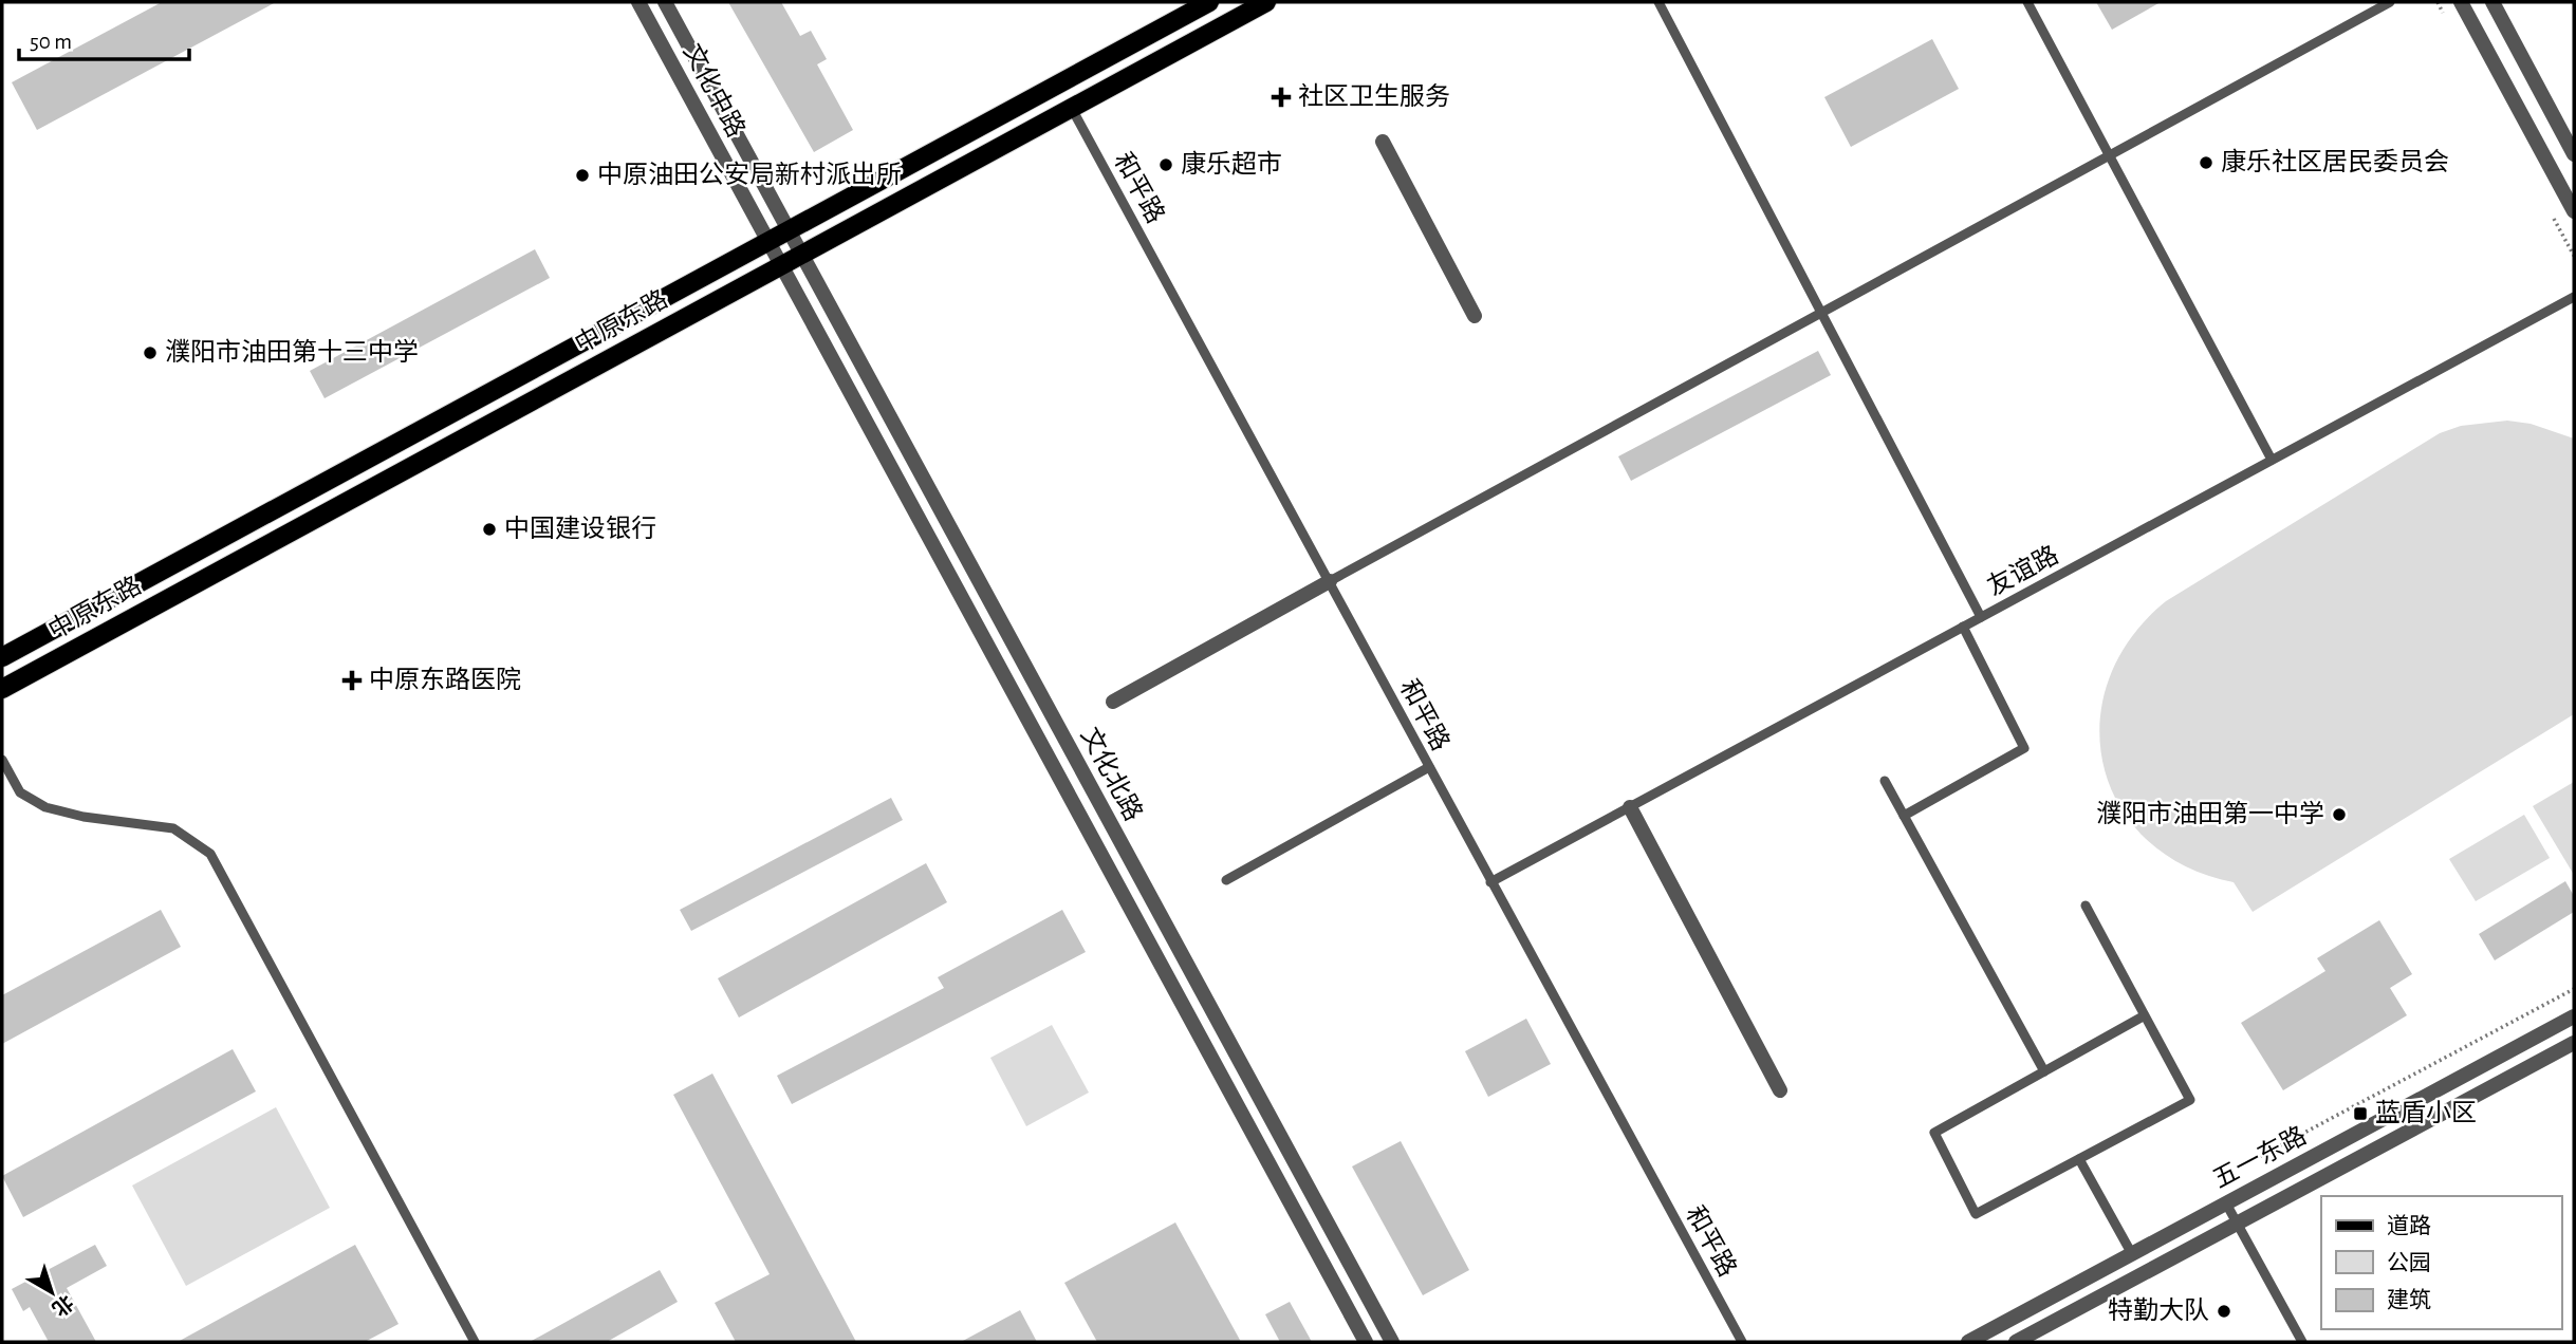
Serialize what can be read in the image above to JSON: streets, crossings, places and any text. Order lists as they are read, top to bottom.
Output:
{
  "streets": {
    "main road": ["中原东路"],
    "street": ["文化中路", "文化北路", "五一东路"],
    "lane": ["和平路", "友谊路"]
  },
  "crossings": [
    ["文化中路", "中原东路"],
    ["文化中路", "文化北路"],
    ["和平路", "中原东路"],
    ["和平路", "友谊路"],
    ["中原东路", "文化北路"]
  ],
  "places": {
    "health": ["社区卫生服务", "中原东路医院"],
    "other": [
      "康乐社区居民委员会",
      "康乐超市",
      "中原油田公安局新村派出所",
      "濮阳市油田第十三中学",
      "中国建设银行",
      "濮阳市油田第一中学",
      "特勤大队"
    ],
    "transit": ["蓝盾小区"]
  },
  "legend": ["道路", "公园", "建筑"],
  "scale_bar": "50 m",
  "north": "bottom right"
}
